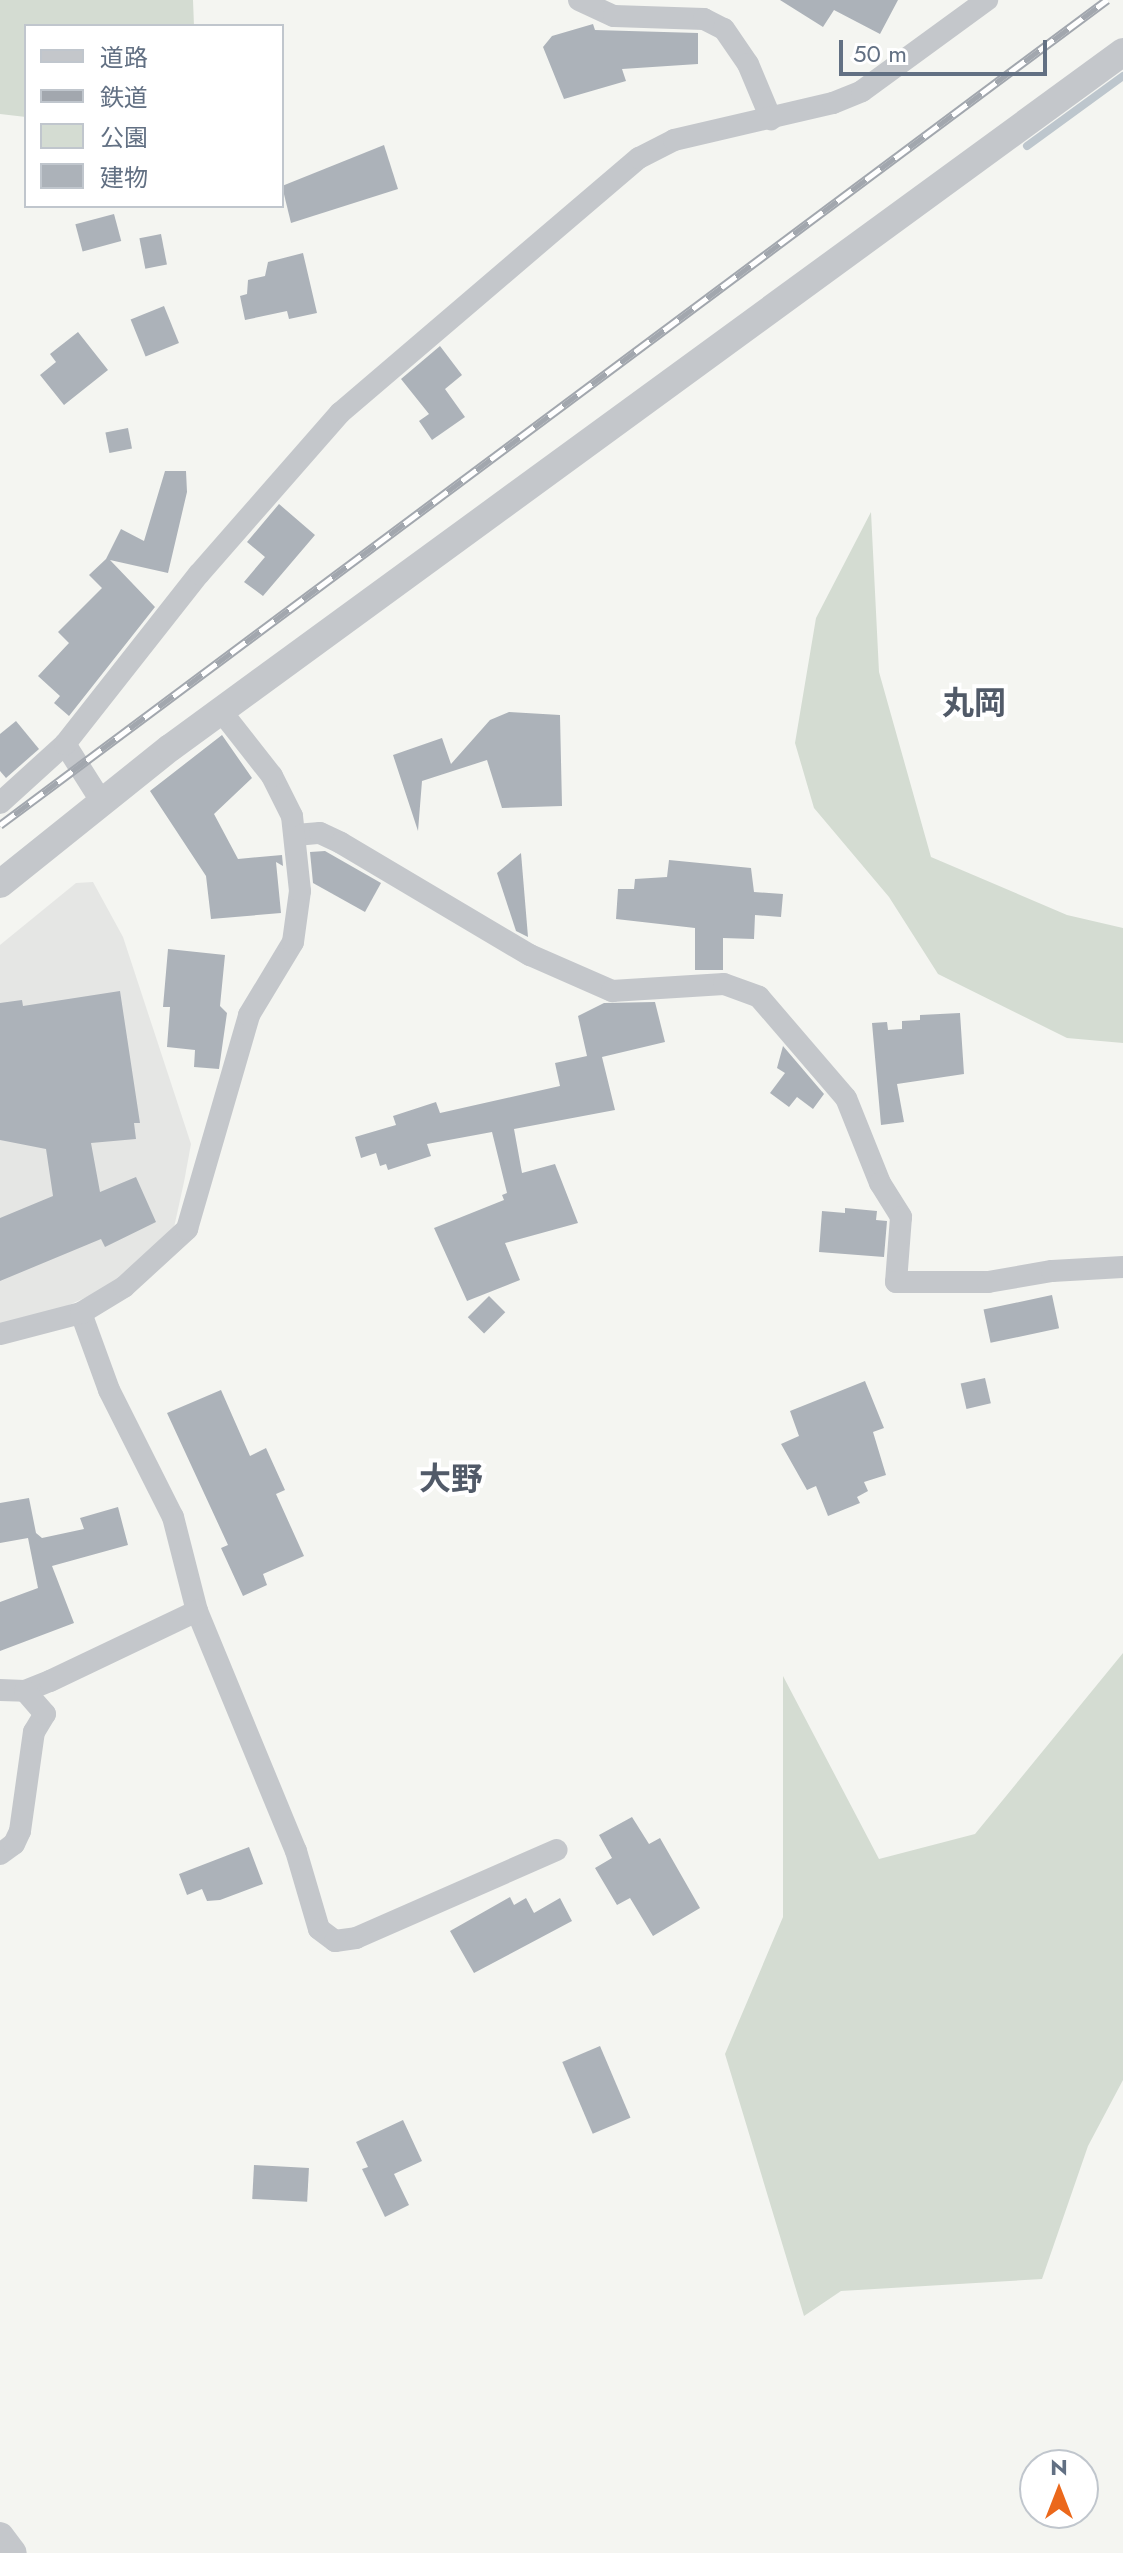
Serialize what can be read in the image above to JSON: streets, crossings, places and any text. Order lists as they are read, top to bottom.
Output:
{
  "districts": ["丸岡", "大野"],
  "legend": [
    "道路",
    "鉄道",
    "公園",
    "建物"
  ],
  "scale_bar": "50 m",
  "north": "top"
}
